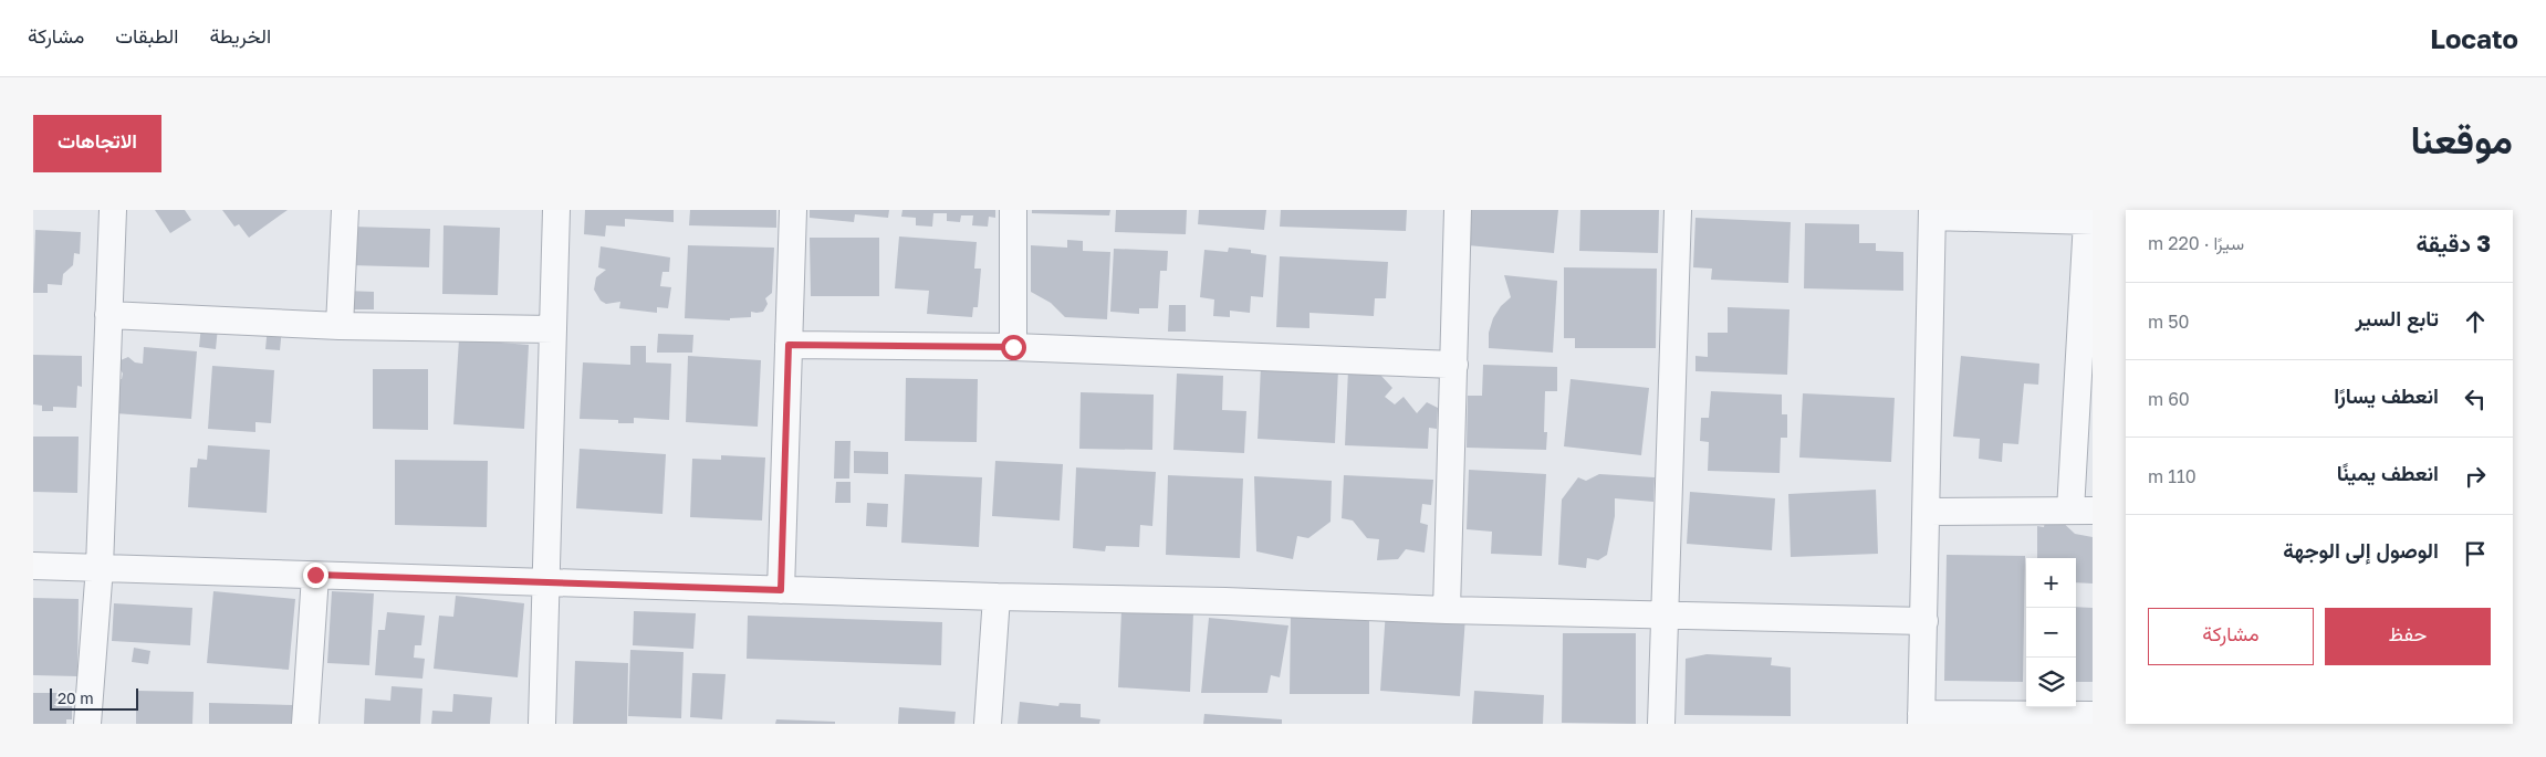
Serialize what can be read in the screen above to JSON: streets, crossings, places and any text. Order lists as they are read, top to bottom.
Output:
{
  "scale_bar": "20 m",
  "page": {
    "header": "Locato",
    "nav": ["الخريطة", "الطبقات", "مشاركة"],
    "title": "موقعنا",
    "buttons": [
      "الاتجاهات",
      ["حفظ", "مشاركة"]
    ],
    "heading": ["3 دقيقة", "سيرًا · 220 m"],
    "list": [
      ["تابع السير", "50 m"],
      ["انعطف يسارًا", "60 m"],
      ["انعطف يمينًا", "110 m"],
      "الوصول إلى الوجهة"
    ],
    "map_buttons": ["+", "−"],
    "scale": "20 m"
  }
}
